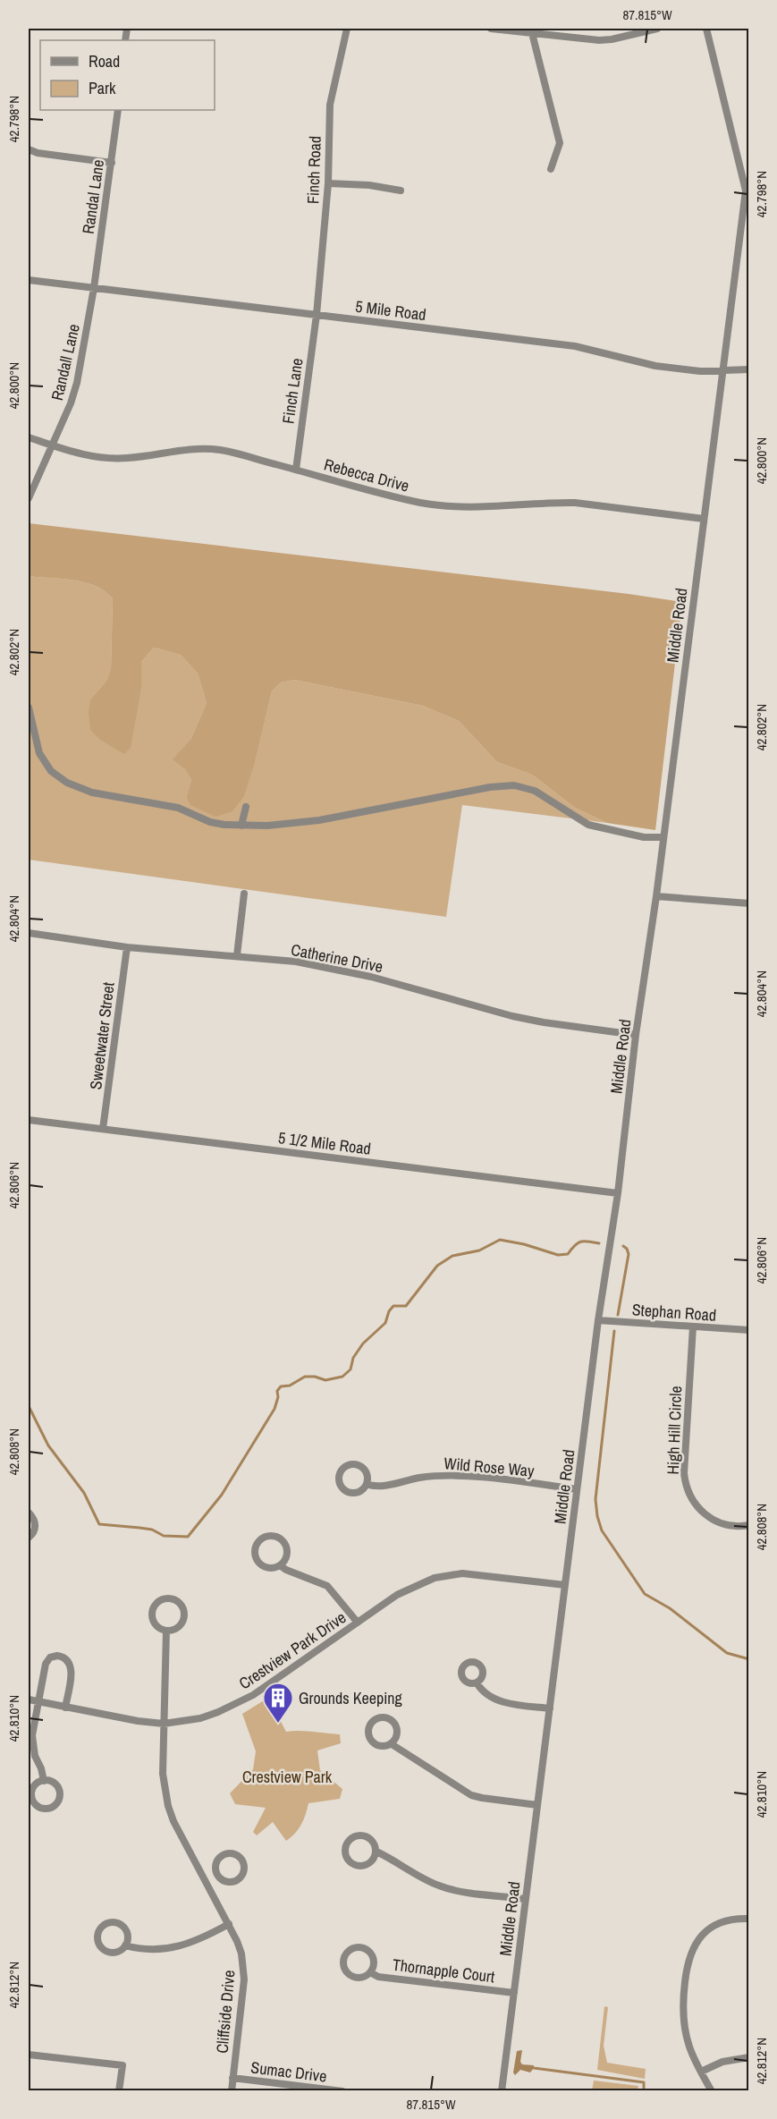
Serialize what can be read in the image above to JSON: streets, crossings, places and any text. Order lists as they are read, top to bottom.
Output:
{
  "streets": {
    "street": [
      "Finch Road",
      "Randal Lane",
      "5 Mile Road",
      "Randall Lane",
      "Finch Lane",
      "Rebecca Drive",
      "Middle Road",
      "Catherine Drive",
      "Sweetwater Street",
      "5 1/2 Mile Road",
      "Stephan Road",
      "High Hill Circle",
      "Wild Rose Way",
      "Crestview Park Drive",
      "Thornapple Court",
      "Cliffside Drive",
      "Sumac Drive"
    ]
  },
  "crossings": [
    ["Finch Road", "5 Mile Road"],
    ["Finch Road", "Finch Lane"],
    ["Randal Lane", "5 Mile Road"],
    ["Randal Lane", "Randall Lane"],
    ["5 Mile Road", "Randall Lane"],
    ["5 Mile Road", "Finch Lane"],
    ["5 Mile Road", "Middle Road"],
    ["Randall Lane", "Rebecca Drive"],
    ["Finch Lane", "Rebecca Drive"],
    ["Rebecca Drive", "Middle Road"],
    ["Middle Road", "Catherine Drive"],
    ["Middle Road", "5 1/2 Mile Road"],
    ["Middle Road", "Stephan Road"],
    ["Middle Road", "Wild Rose Way"],
    ["Middle Road", "Crestview Park Drive"],
    ["Middle Road", "Thornapple Court"],
    ["Catherine Drive", "Sweetwater Street"],
    ["Sweetwater Street", "5 1/2 Mile Road"],
    ["Stephan Road", "High Hill Circle"],
    ["Crestview Park Drive", "Cliffside Drive"],
    ["Cliffside Drive", "Sumac Drive"]
  ],
  "parks": ["Crestview Park"],
  "places": {
    "building": ["Grounds Keeping"]
  },
  "legend": ["Road", "Park"],
  "coordinates": [
    "87.815°W",
    "42.798°N",
    "42.800°N",
    "42.802°N",
    "42.804°N",
    "42.806°N",
    "42.808°N",
    "42.810°N",
    "42.812°N"
  ]
}
